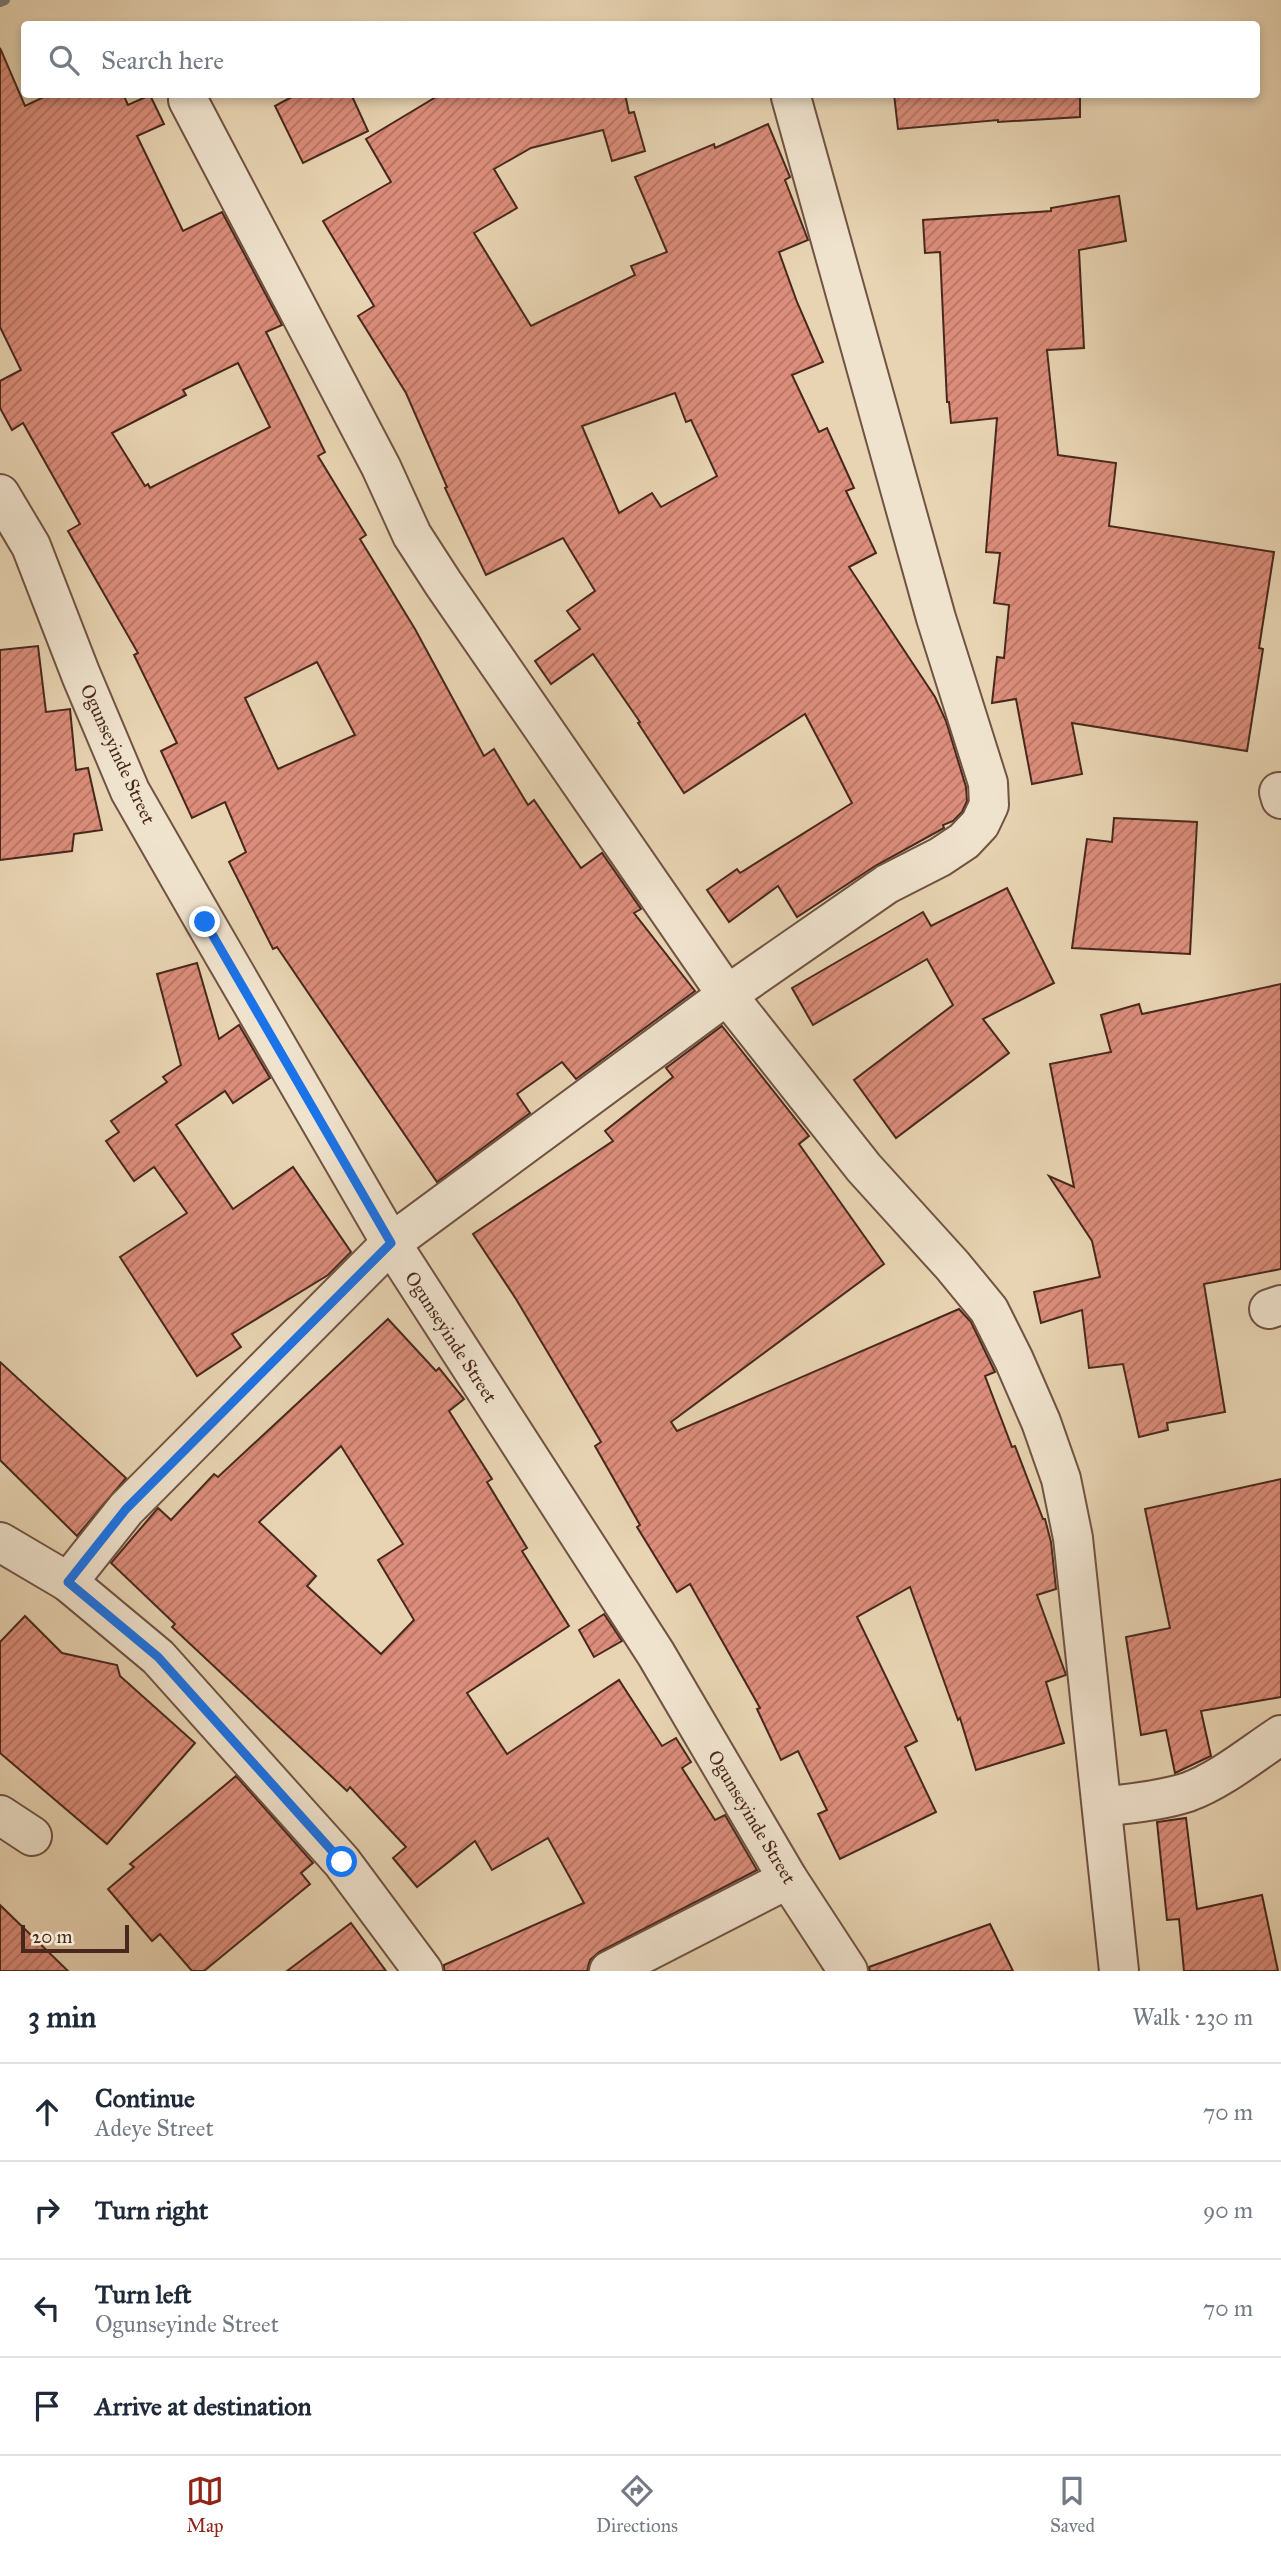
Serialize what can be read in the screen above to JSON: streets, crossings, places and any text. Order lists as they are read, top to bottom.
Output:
{
  "streets": {
    "street": ["Ogunseyinde Street"]
  },
  "scale_bar": "20 m",
  "page": {
    "search": "Search here",
    "scale": "20 m",
    "heading": ["3 min", "Walk · 230 m"],
    "list": [
      ["Continue", "Adeye Street", "70 m"],
      ["Turn right", "90 m"],
      ["Turn left", "Ogunseyinde Street", "70 m"],
      "Arrive at destination"
    ],
    "nav": ["Map", "Directions", "Saved"]
  }
}
